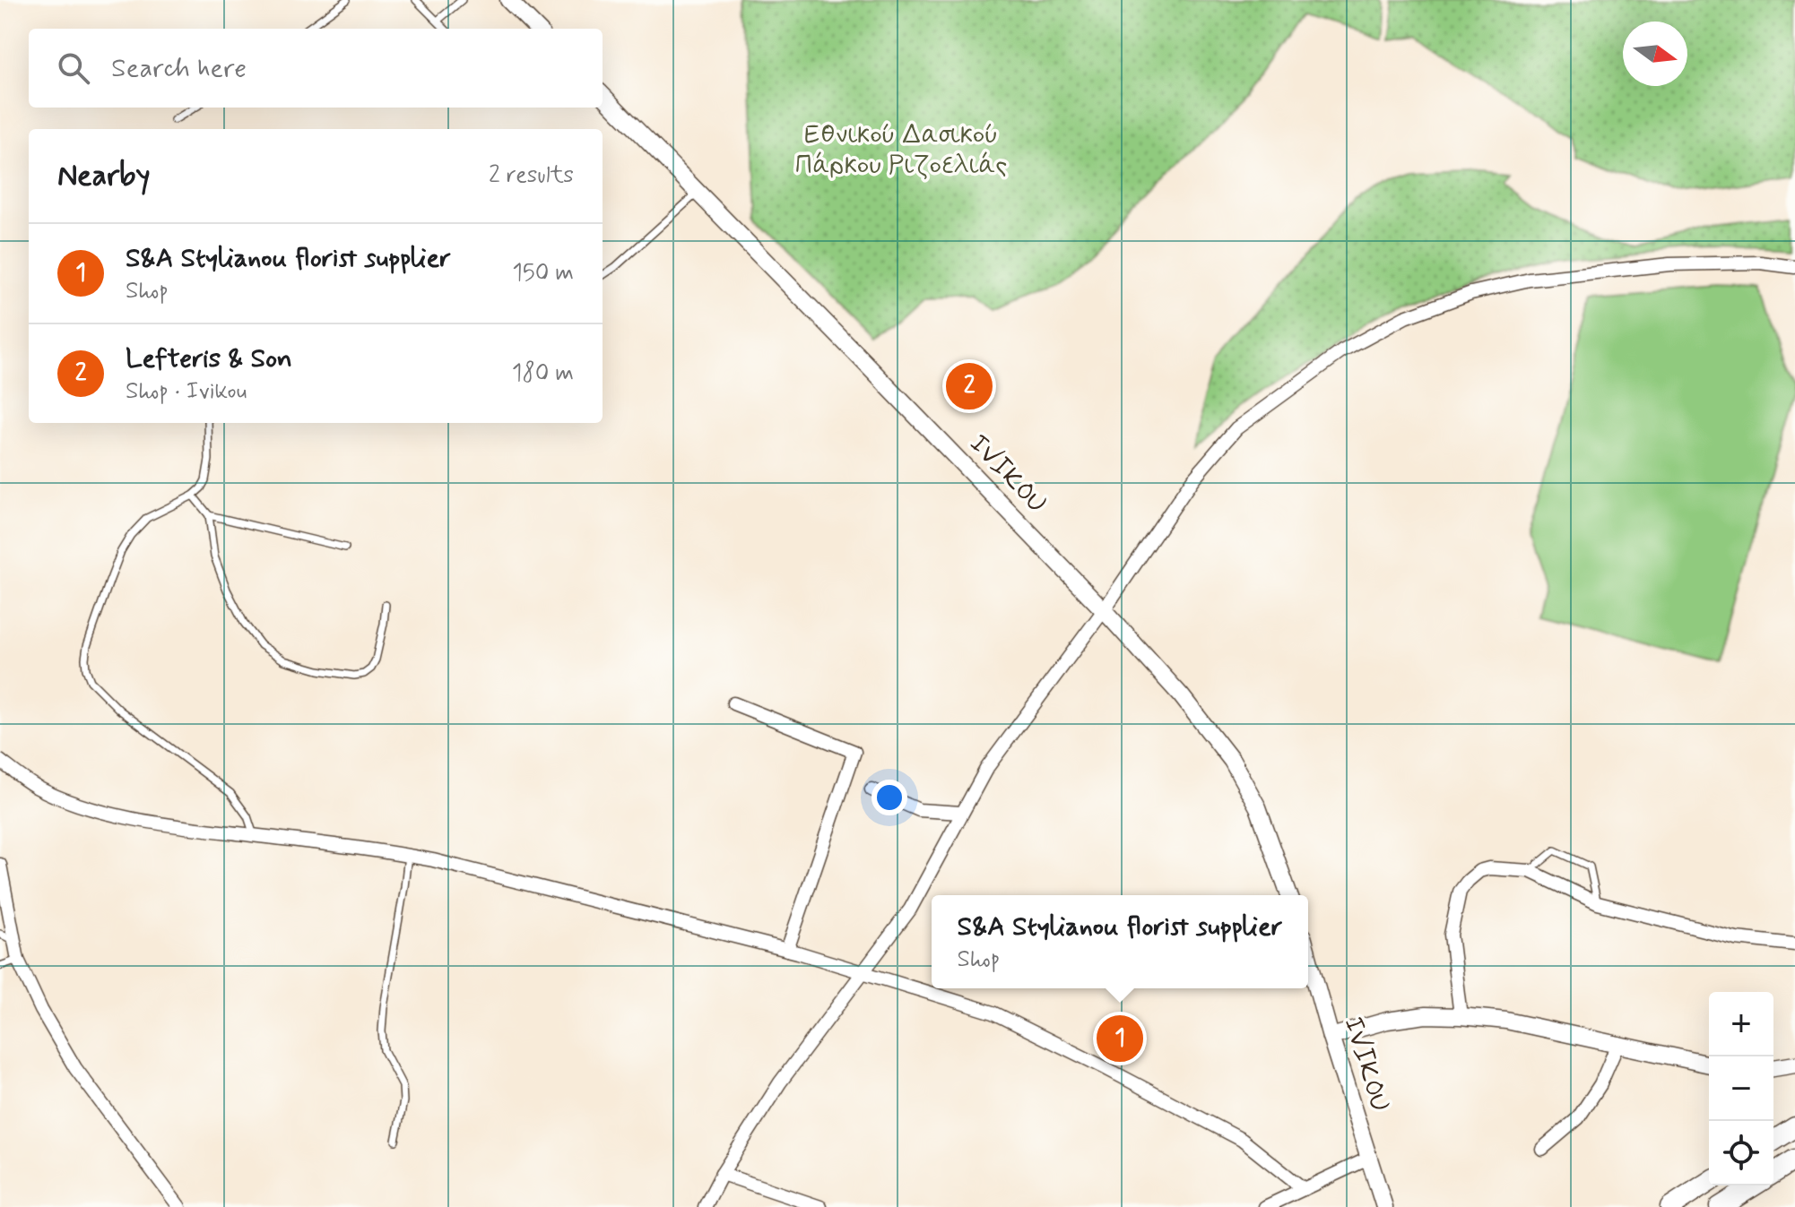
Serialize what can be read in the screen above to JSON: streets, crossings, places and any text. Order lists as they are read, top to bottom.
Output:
{
  "streets": {
    "street": ["IVIKOU"]
  },
  "parks": ["Εθνικού Δασικού Πάρκου Ριζοελιάς"],
  "north": "right",
  "page": {
    "search": "Search here",
    "heading": ["Nearby", "2 results"],
    "list": [
      {
        "mark": "1",
        "name": "S&A Stylianou florist supplier",
        "note": "Shop",
        "value": "150 m"
      },
      {
        "mark": "2",
        "name": "Lefteris & Son",
        "note": "Shop · Ivikou",
        "value": "180 m"
      }
    ],
    "pins": ["2", "1"],
    "popup": ["S&A Stylianou florist supplier", "Shop"],
    "map_buttons": ["+", "−"]
  }
}
